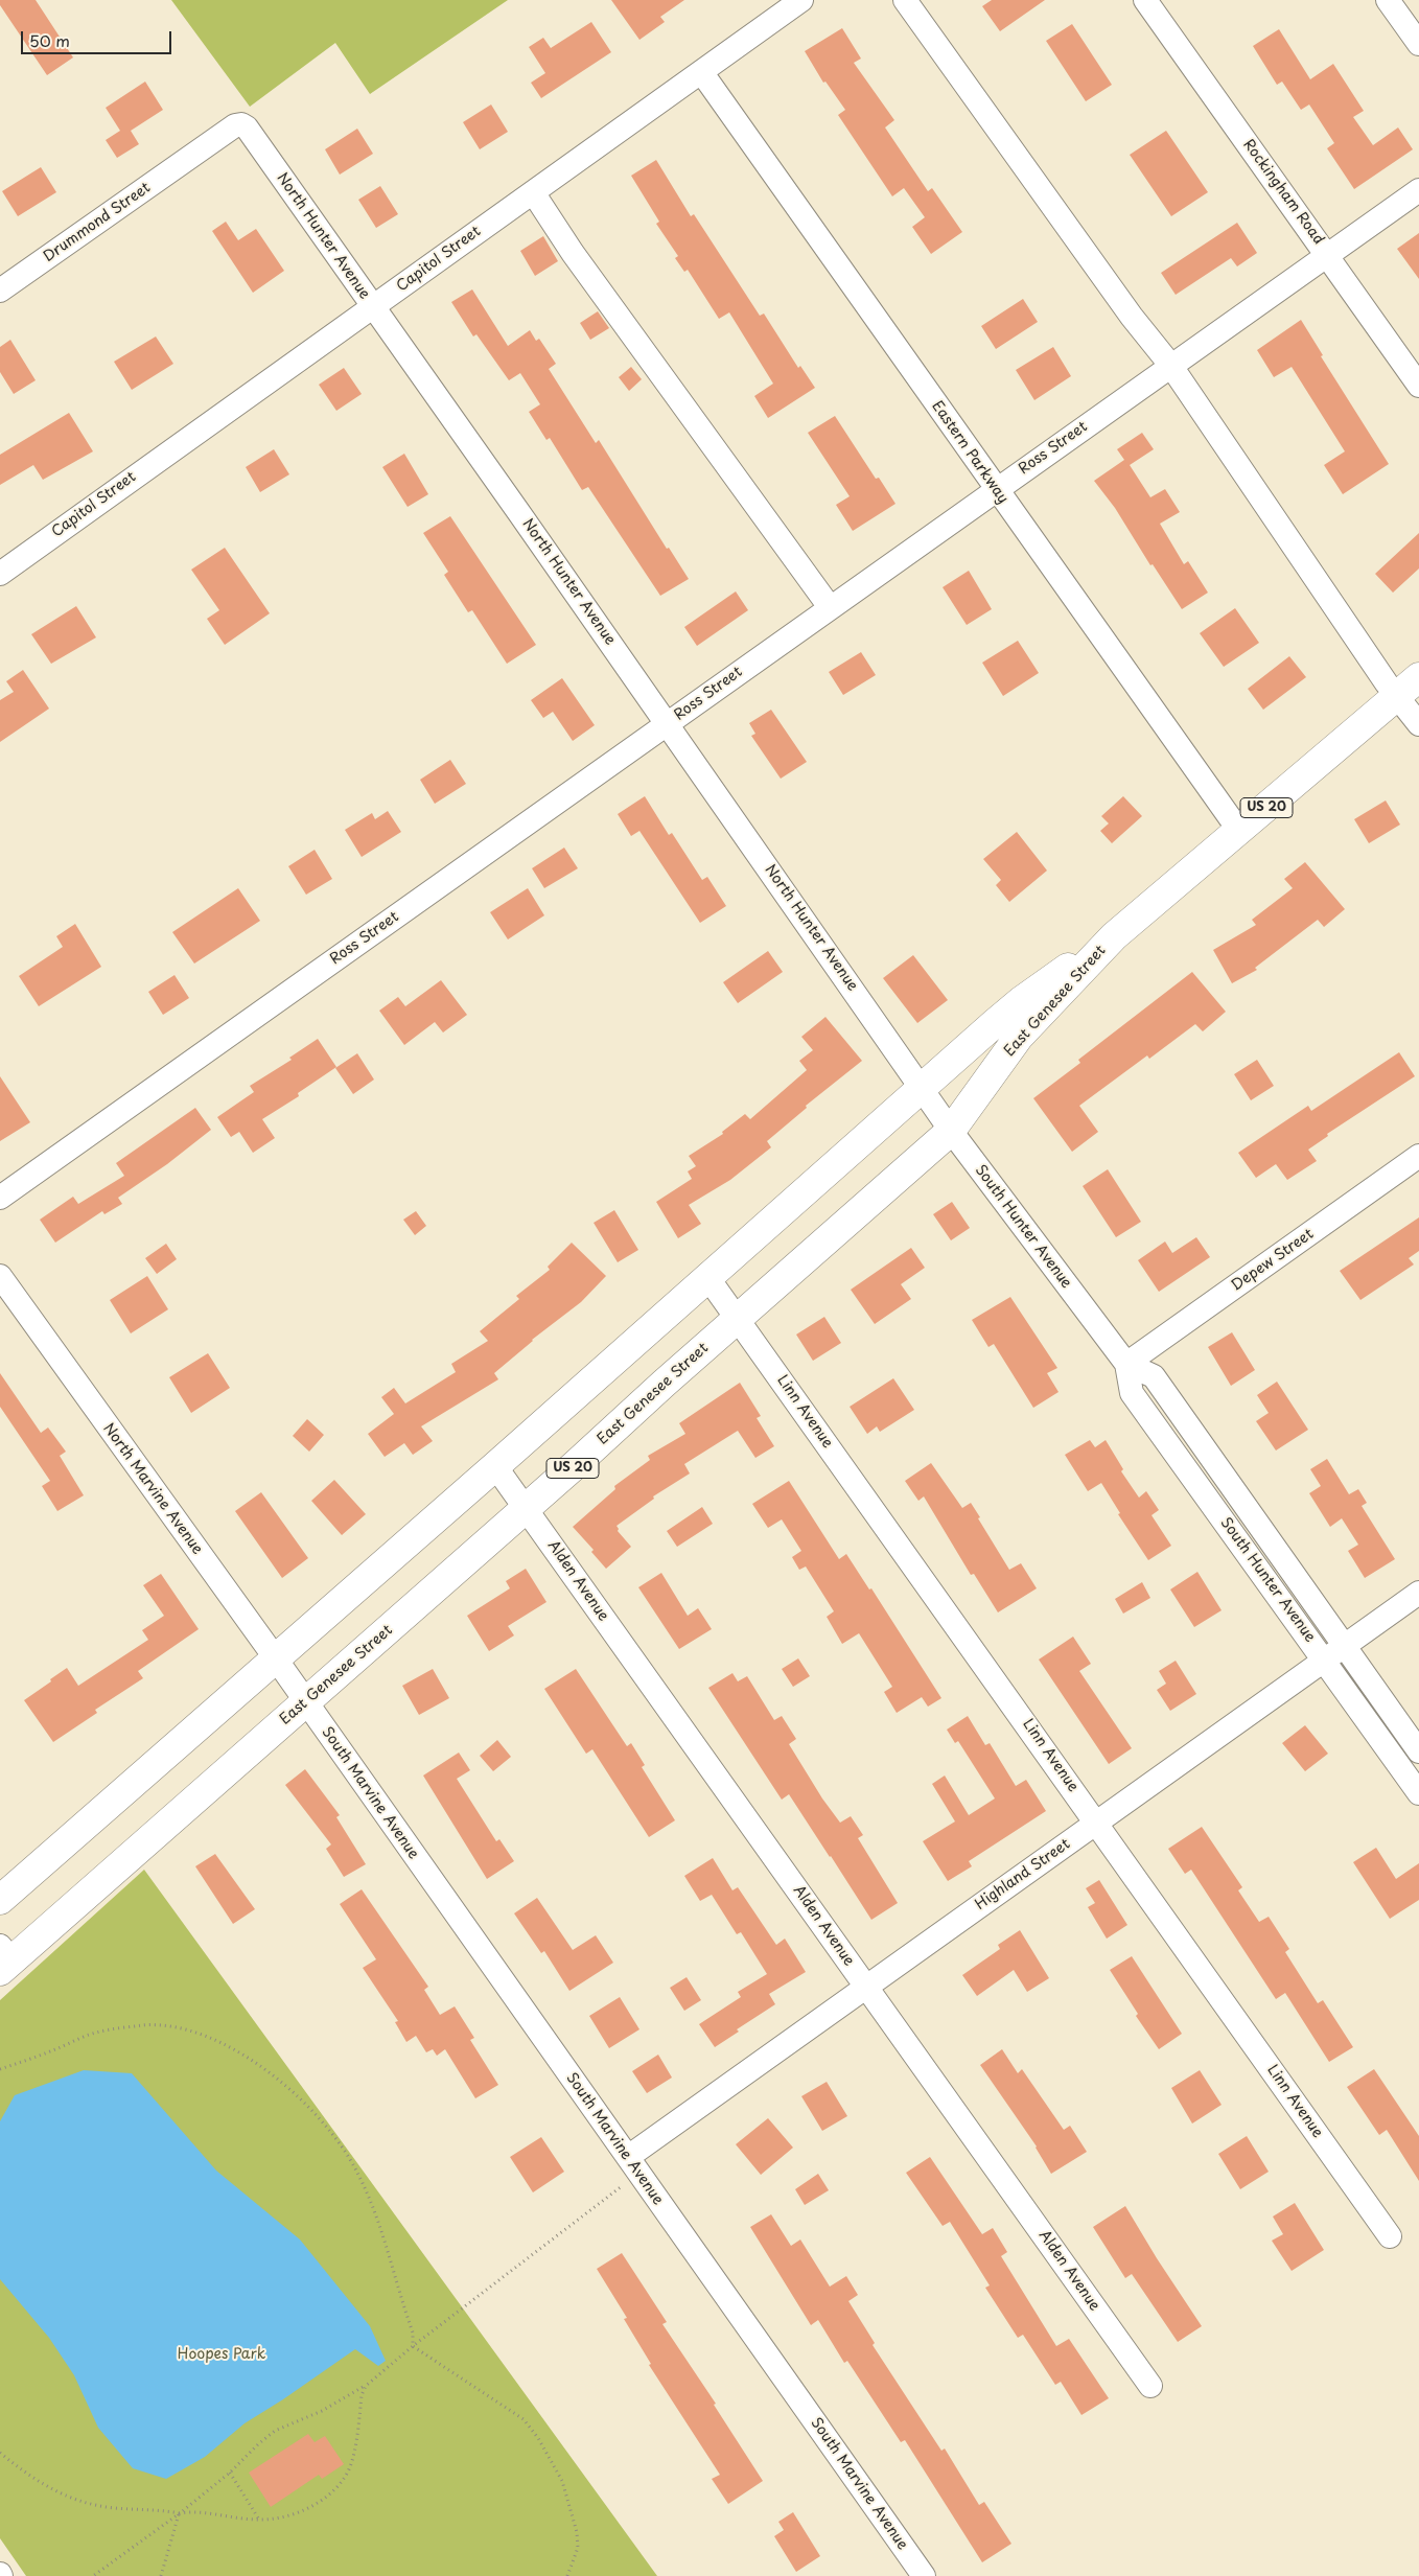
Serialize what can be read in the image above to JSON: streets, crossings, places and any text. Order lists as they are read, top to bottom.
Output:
{
  "streets": {
    "highway": ["US 20", "East Genesee Street"],
    "street": [
      "Rockingham Road",
      "Drummond Street",
      "North Hunter Avenue",
      "Capitol Street",
      "Ross Street",
      "Eastern Parkway",
      "South Hunter Avenue",
      "Depew Street",
      "Linn Avenue",
      "North Marvine Avenue",
      "Alden Avenue",
      "South Marvine Avenue",
      "Highland Street"
    ]
  },
  "crossings": [
    ["Rockingham Road", "Ross Street"],
    ["Drummond Street", "North Hunter Avenue"],
    ["North Hunter Avenue", "Capitol Street"],
    ["North Hunter Avenue", "Ross Street"],
    ["North Hunter Avenue", "East Genesee Street"],
    ["North Hunter Avenue", "South Hunter Avenue"],
    ["Capitol Street", "Eastern Parkway"],
    ["Ross Street", "Eastern Parkway"],
    ["Eastern Parkway", "East Genesee Street"],
    ["East Genesee Street", "South Hunter Avenue"],
    ["East Genesee Street", "Linn Avenue"],
    ["East Genesee Street", "North Marvine Avenue"],
    ["East Genesee Street", "Alden Avenue"],
    ["East Genesee Street", "South Marvine Avenue"],
    ["South Hunter Avenue", "Depew Street"],
    ["South Hunter Avenue", "Highland Street"],
    ["Linn Avenue", "Highland Street"],
    ["North Marvine Avenue", "South Marvine Avenue"],
    ["Alden Avenue", "Highland Street"],
    ["South Marvine Avenue", "Highland Street"]
  ],
  "parks": ["Hoopes Park"],
  "scale_bar": "50 m"
}
